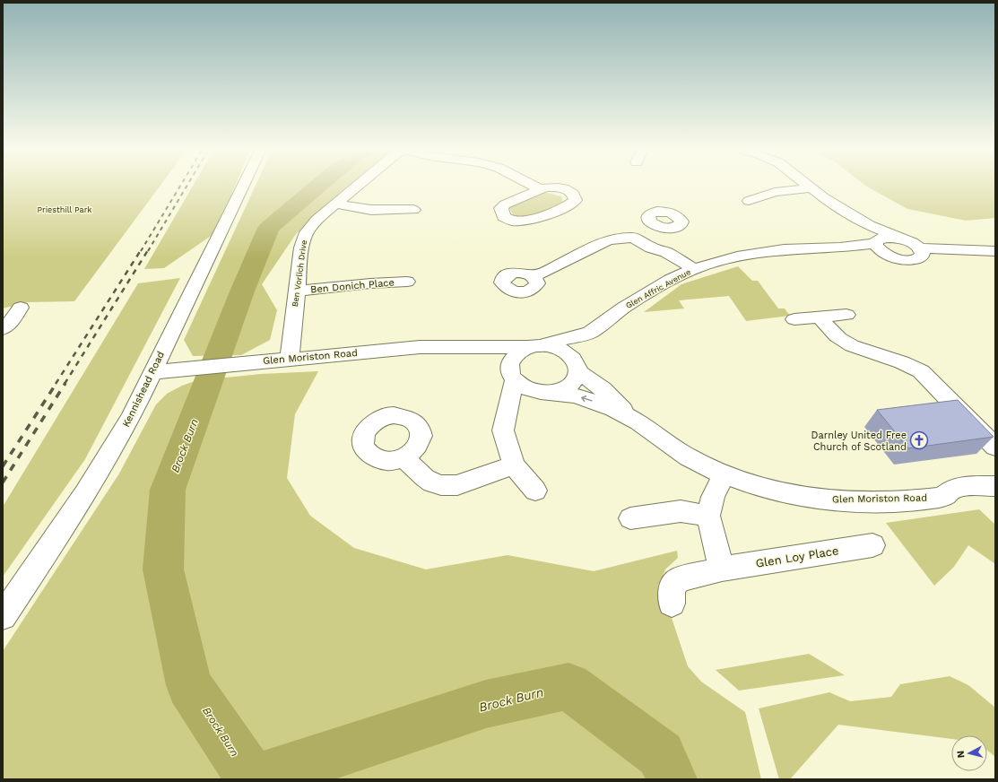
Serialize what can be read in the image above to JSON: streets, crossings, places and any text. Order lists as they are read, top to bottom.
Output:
{
  "streets": {
    "street": [
      "Ben Vorlich Drive",
      "Ben Donich Place",
      "Glen Affric Avenue",
      "Glen Moriston Road",
      "Kennishead Road",
      "Glen Loy Place"
    ]
  },
  "crossings": [
    ["Ben Vorlich Drive", "Ben Donich Place"],
    ["Ben Vorlich Drive", "Glen Moriston Road"],
    ["Glen Affric Avenue", "Glen Moriston Road"],
    ["Glen Moriston Road", "Kennishead Road"]
  ],
  "water": ["Brock Burn"],
  "parks": ["Priesthill Park"],
  "places": {
    "church": ["Darnley United Free Church of Scotland"]
  },
  "north": "left"
}
